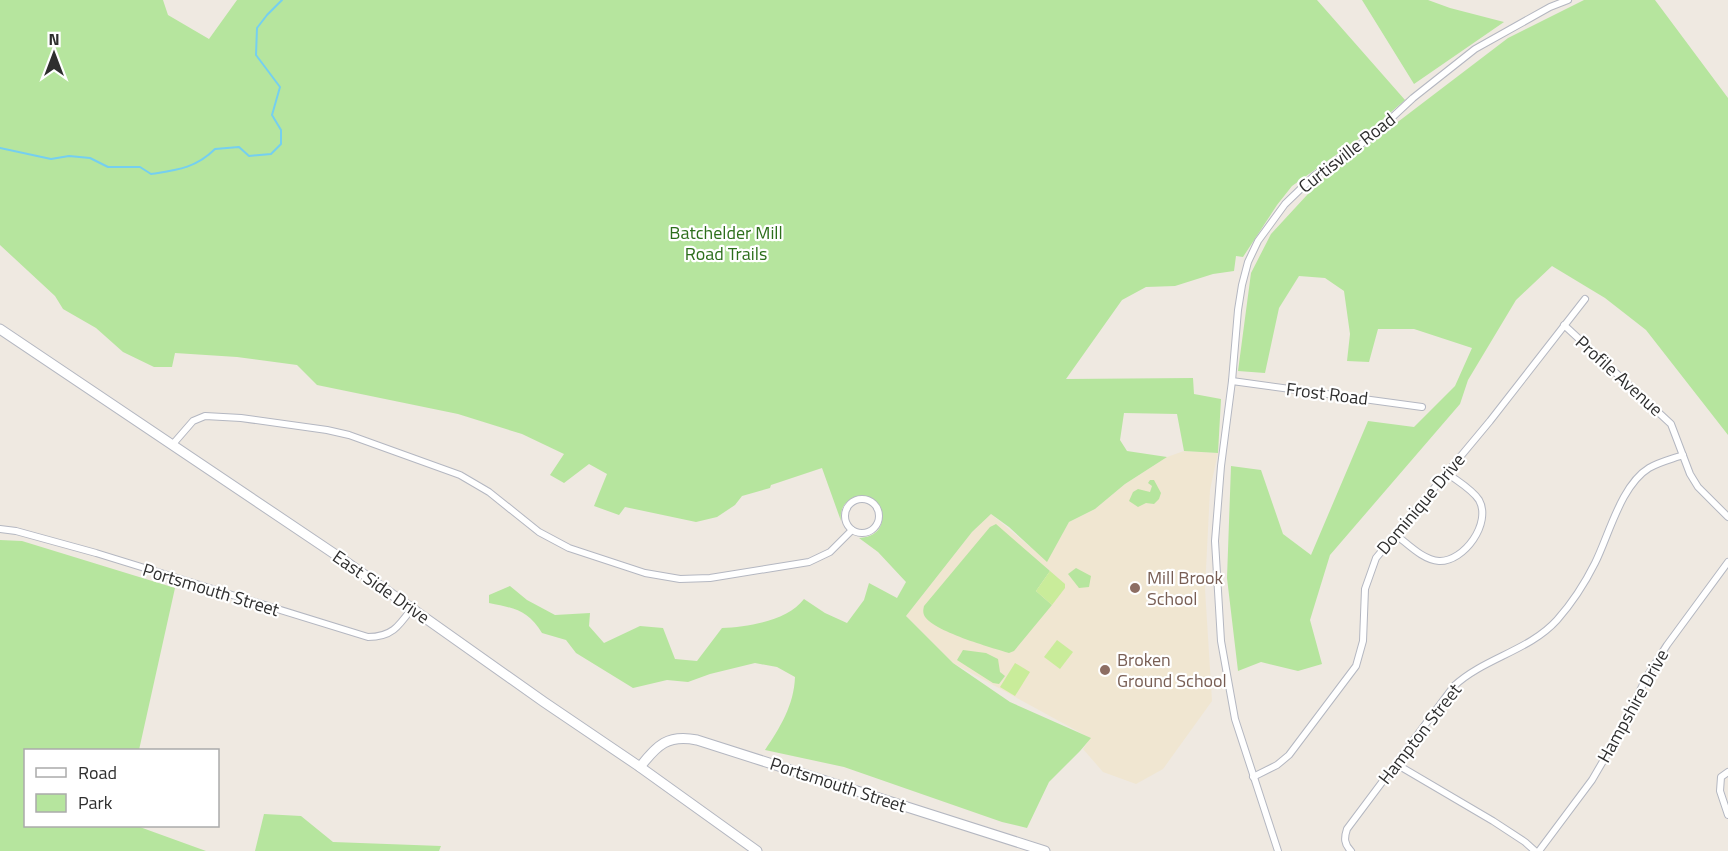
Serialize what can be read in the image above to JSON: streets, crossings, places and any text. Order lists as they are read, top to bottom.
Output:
{
  "streets": {
    "main road": ["East Side Drive", "Portsmouth Street"],
    "street": [
      "Curtisville Road",
      "Profile Avenue",
      "Frost Road",
      "Dominique Drive",
      "Hampshire Drive",
      "Hampton Street"
    ]
  },
  "crossings": [
    ["Curtisville Road", "Frost Road"],
    ["Curtisville Road", "Dominique Drive"],
    ["Profile Avenue", "Dominique Drive"],
    ["Profile Avenue", "Hampton Street"],
    ["East Side Drive", "Portsmouth Street"]
  ],
  "parks": ["Batchelder Mill Road Trails"],
  "places": ["Mill Brook School", "Broken Ground School"],
  "legend": ["Road", "Park"],
  "north": "top"
}
